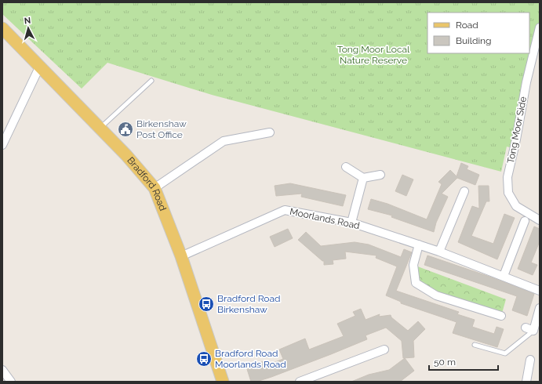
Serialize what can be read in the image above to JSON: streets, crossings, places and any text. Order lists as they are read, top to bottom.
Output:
{
  "streets": {
    "main road": ["Bradford Road"],
    "street": ["Tong Moor Side", "Moorlands Road"]
  },
  "crossings": [
    ["Bradford Road", "Moorlands Road"]
  ],
  "parks": ["Tong Moor Local Nature Reserve"],
  "places": {
    "public building": ["Birkenshaw Post Office"],
    "bus stop": ["Bradford Road Birkenshaw", "Bradford Road Moorlands Road"]
  },
  "legend": ["Road", "Building"],
  "scale_bar": "50 m",
  "north": "top"
}
